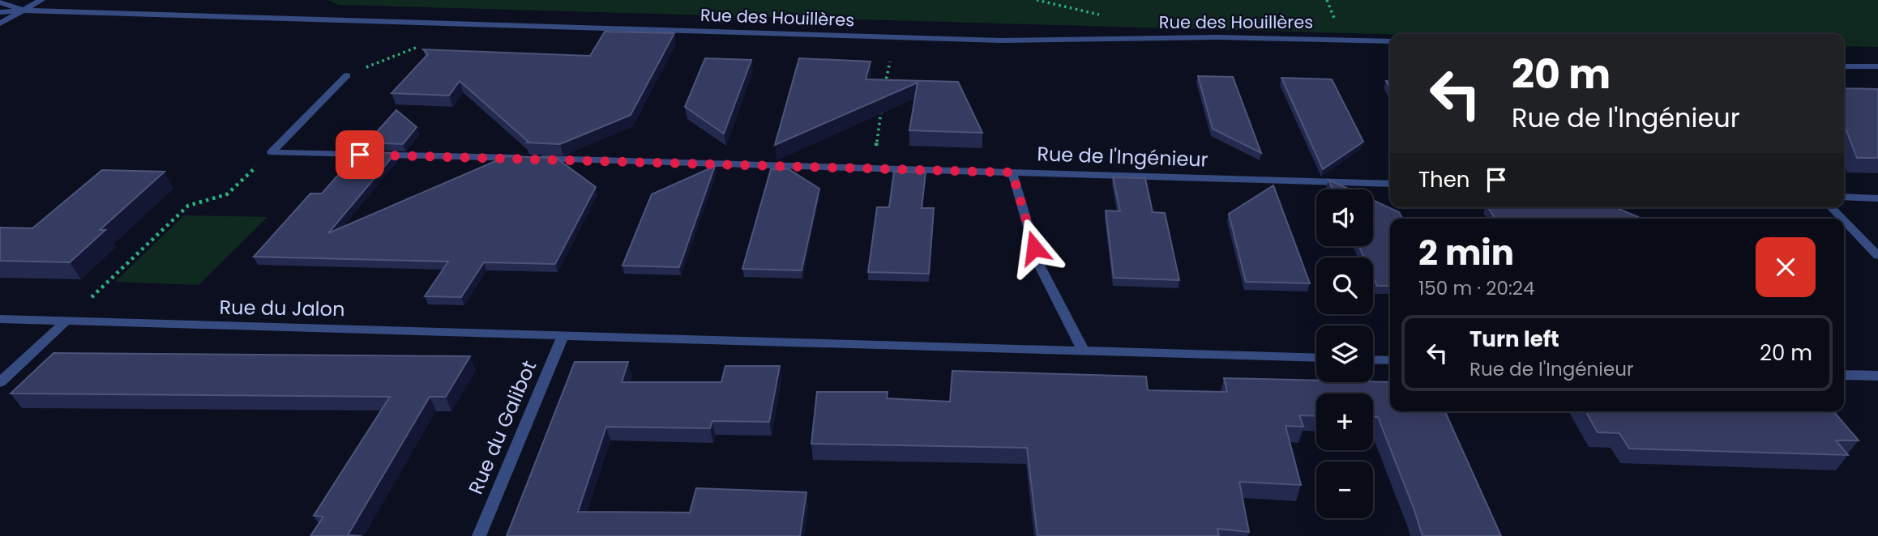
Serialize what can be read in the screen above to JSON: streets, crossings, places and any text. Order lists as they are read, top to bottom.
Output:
{
  "streets": {
    "street": [
      "Rue des Houillères",
      "Rue de l'Ingénieur",
      "Rue du Jalon",
      "Rue du Galibot"
    ]
  },
  "crossings": [
    ["Rue du Jalon", "Rue du Galibot"]
  ],
  "page": {
    "turn": ["20 m", "Rue de l'Ingénieur"],
    "then": "Then",
    "map_buttons": ["+", "−"],
    "heading": ["2 min", "150 m · 20:24"],
    "list": [
      {
        "name": "Turn left",
        "note": "Rue de l'Ingénieur",
        "value": "20 m"
      }
    ]
  }
}
